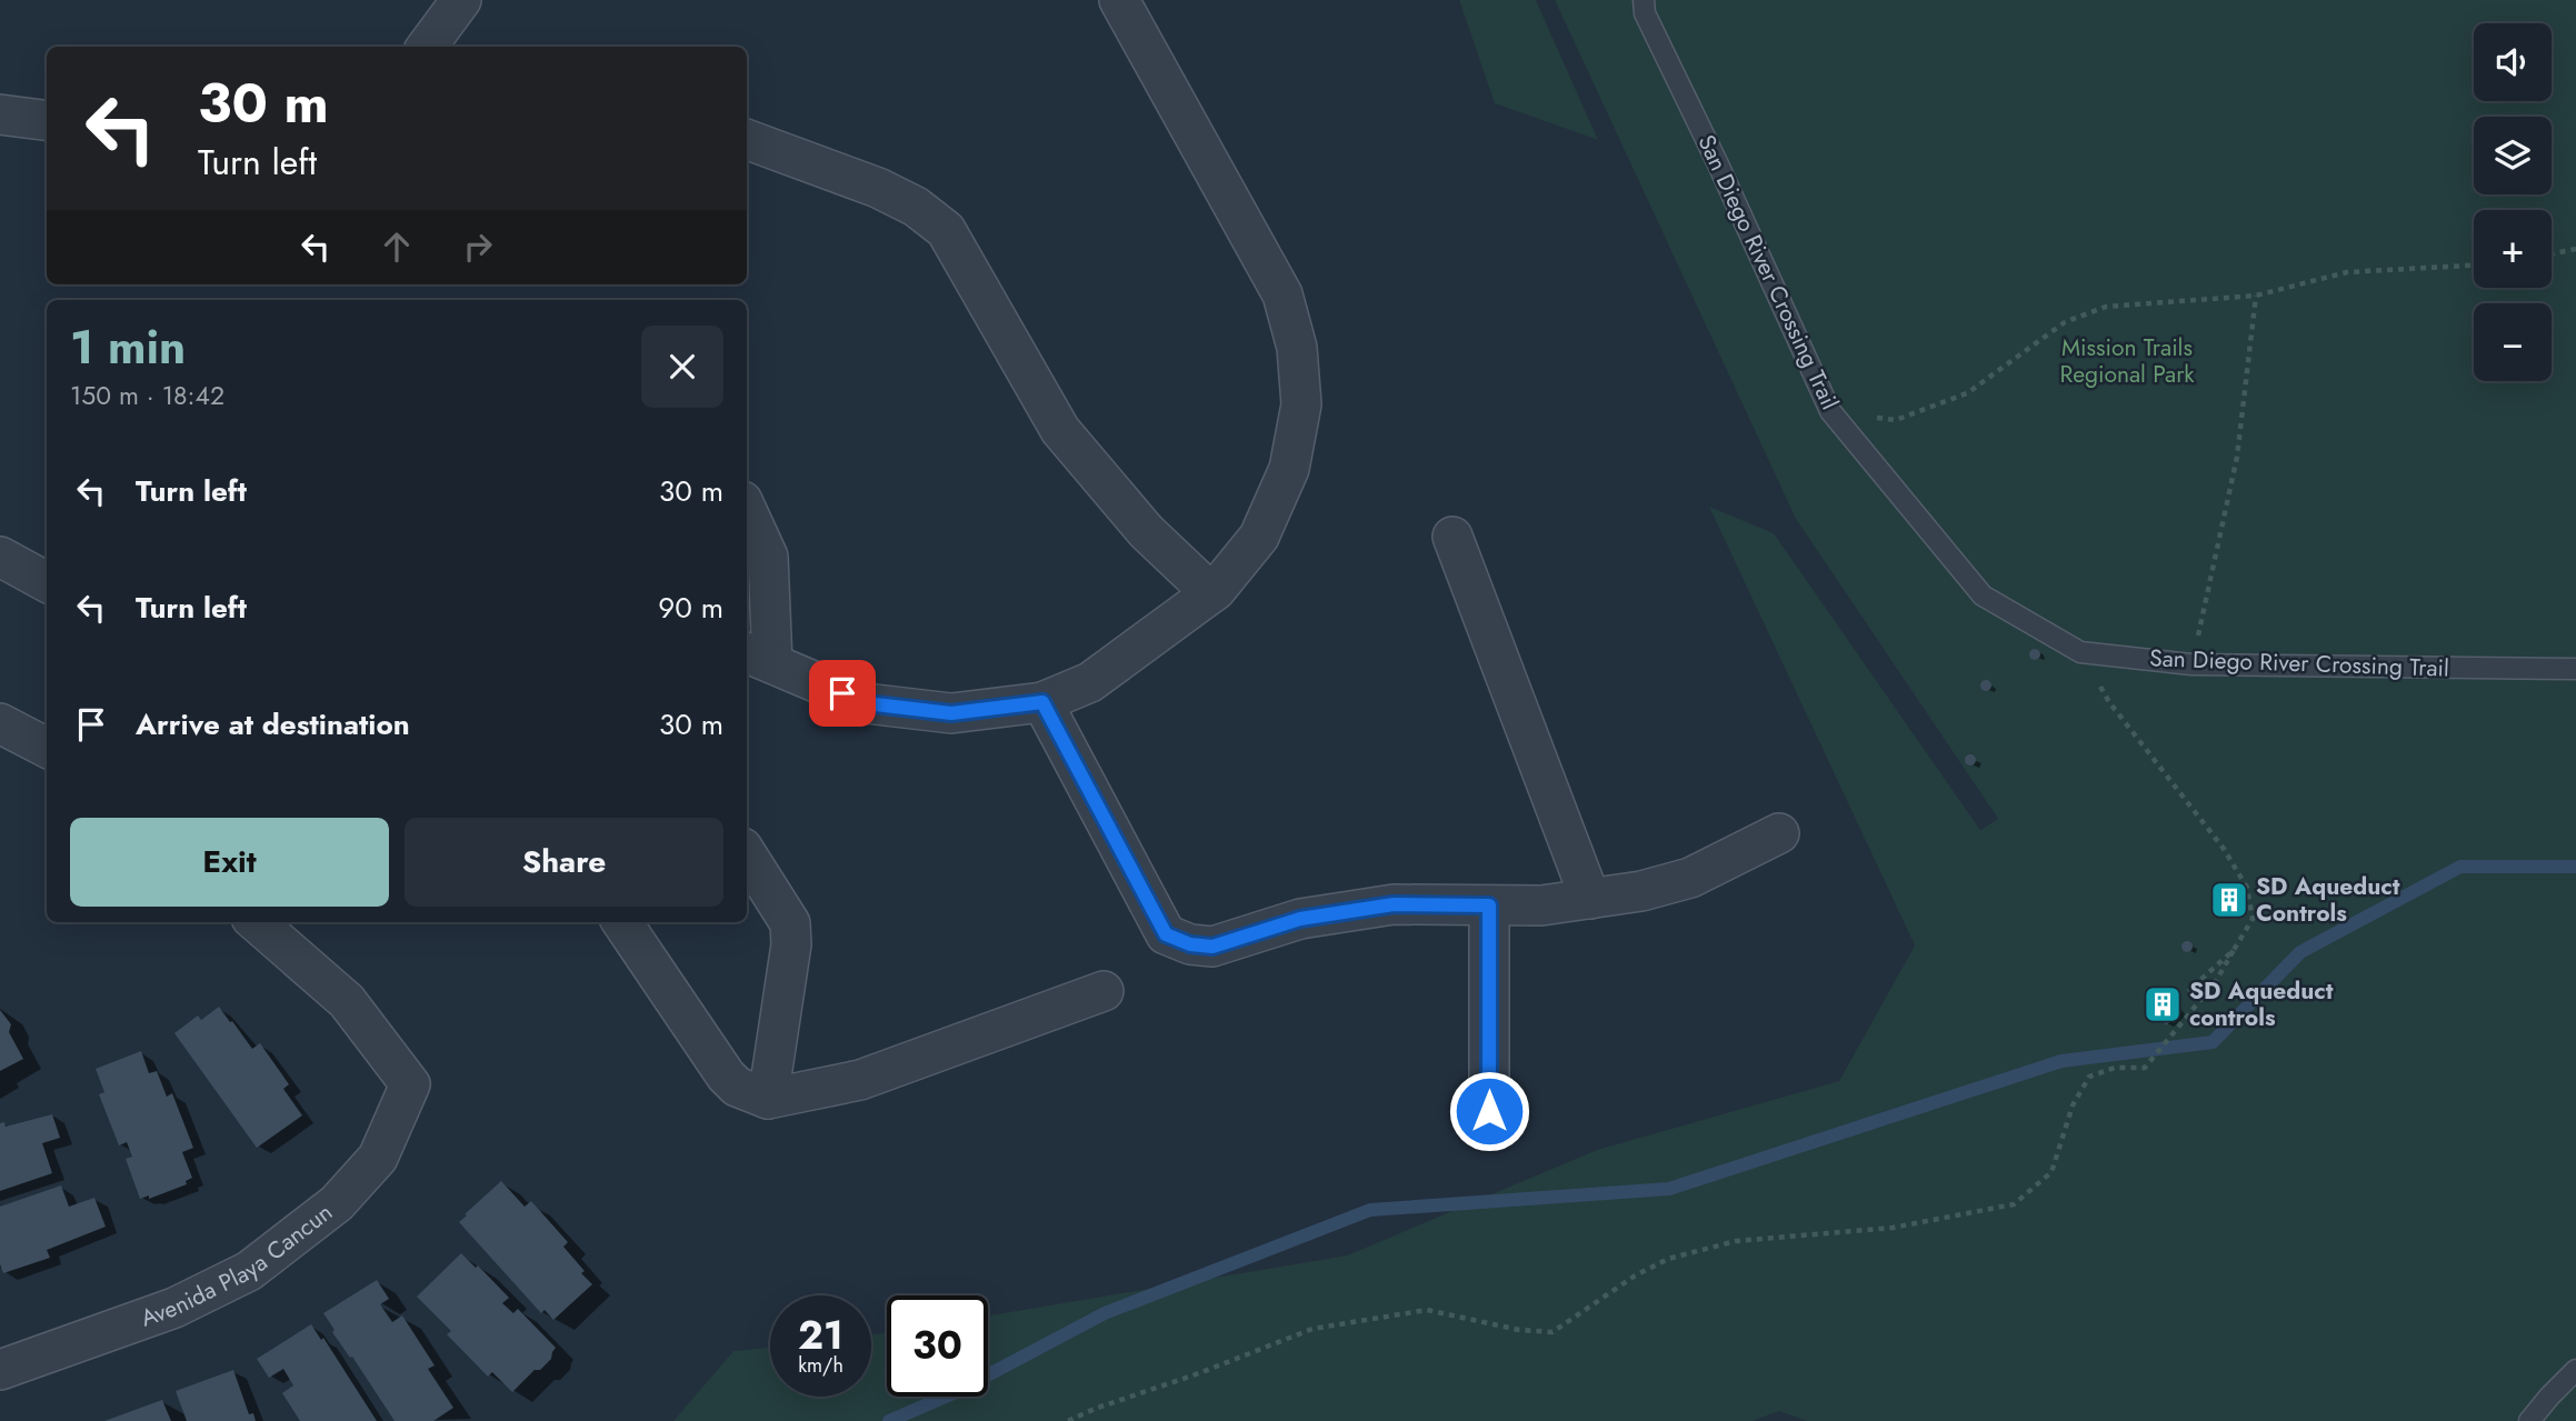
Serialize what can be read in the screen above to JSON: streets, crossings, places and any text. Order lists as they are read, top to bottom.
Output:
{
  "streets": {
    "street": ["Avenida Playa Cancun"],
    "lane": ["San Diego River Crossing Trail"]
  },
  "parks": ["Mission Trails Regional Park"],
  "places": {
    "building": ["SD Aqueduct Controls", "SD Aqueduct controls"]
  },
  "page": {
    "map_buttons": ["+", "−"],
    "turn": ["30 m", "Turn left"],
    "heading": ["1 min", "150 m · 18:42"],
    "list": [
      {
        "name": "Turn left",
        "value": "30 m"
      },
      {
        "name": "Turn left",
        "value": "90 m"
      },
      {
        "name": "Arrive at destination",
        "value": "30 m"
      }
    ],
    "buttons": ["Exit", "Share"],
    "speed": "21 km/h",
    "limit": "30"
  }
}
